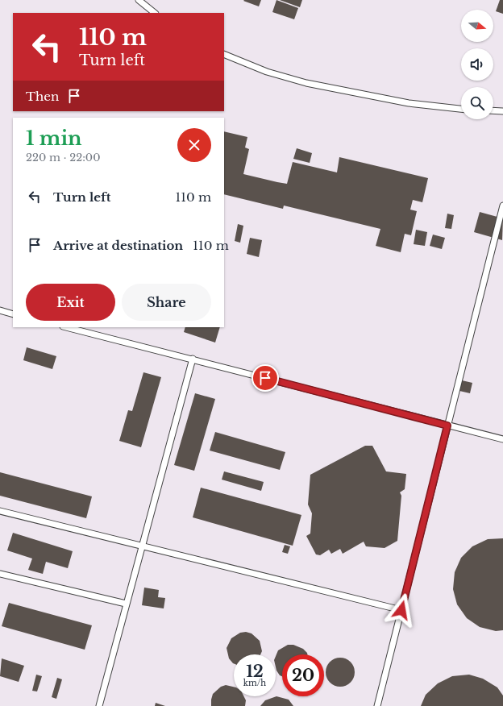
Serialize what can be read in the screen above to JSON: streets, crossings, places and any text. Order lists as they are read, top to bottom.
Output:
{
  "north": "right",
  "page": {
    "turn": ["110 m", "Turn left"],
    "then": "Then",
    "heading": ["1 min", "220 m · 22:00"],
    "list": [
      {
        "name": "Turn left",
        "value": "110 m"
      },
      {
        "name": "Arrive at destination",
        "value": "110 m"
      }
    ],
    "buttons": ["Exit", "Share"],
    "speed": "12 km/h",
    "limit": "20"
  }
}
